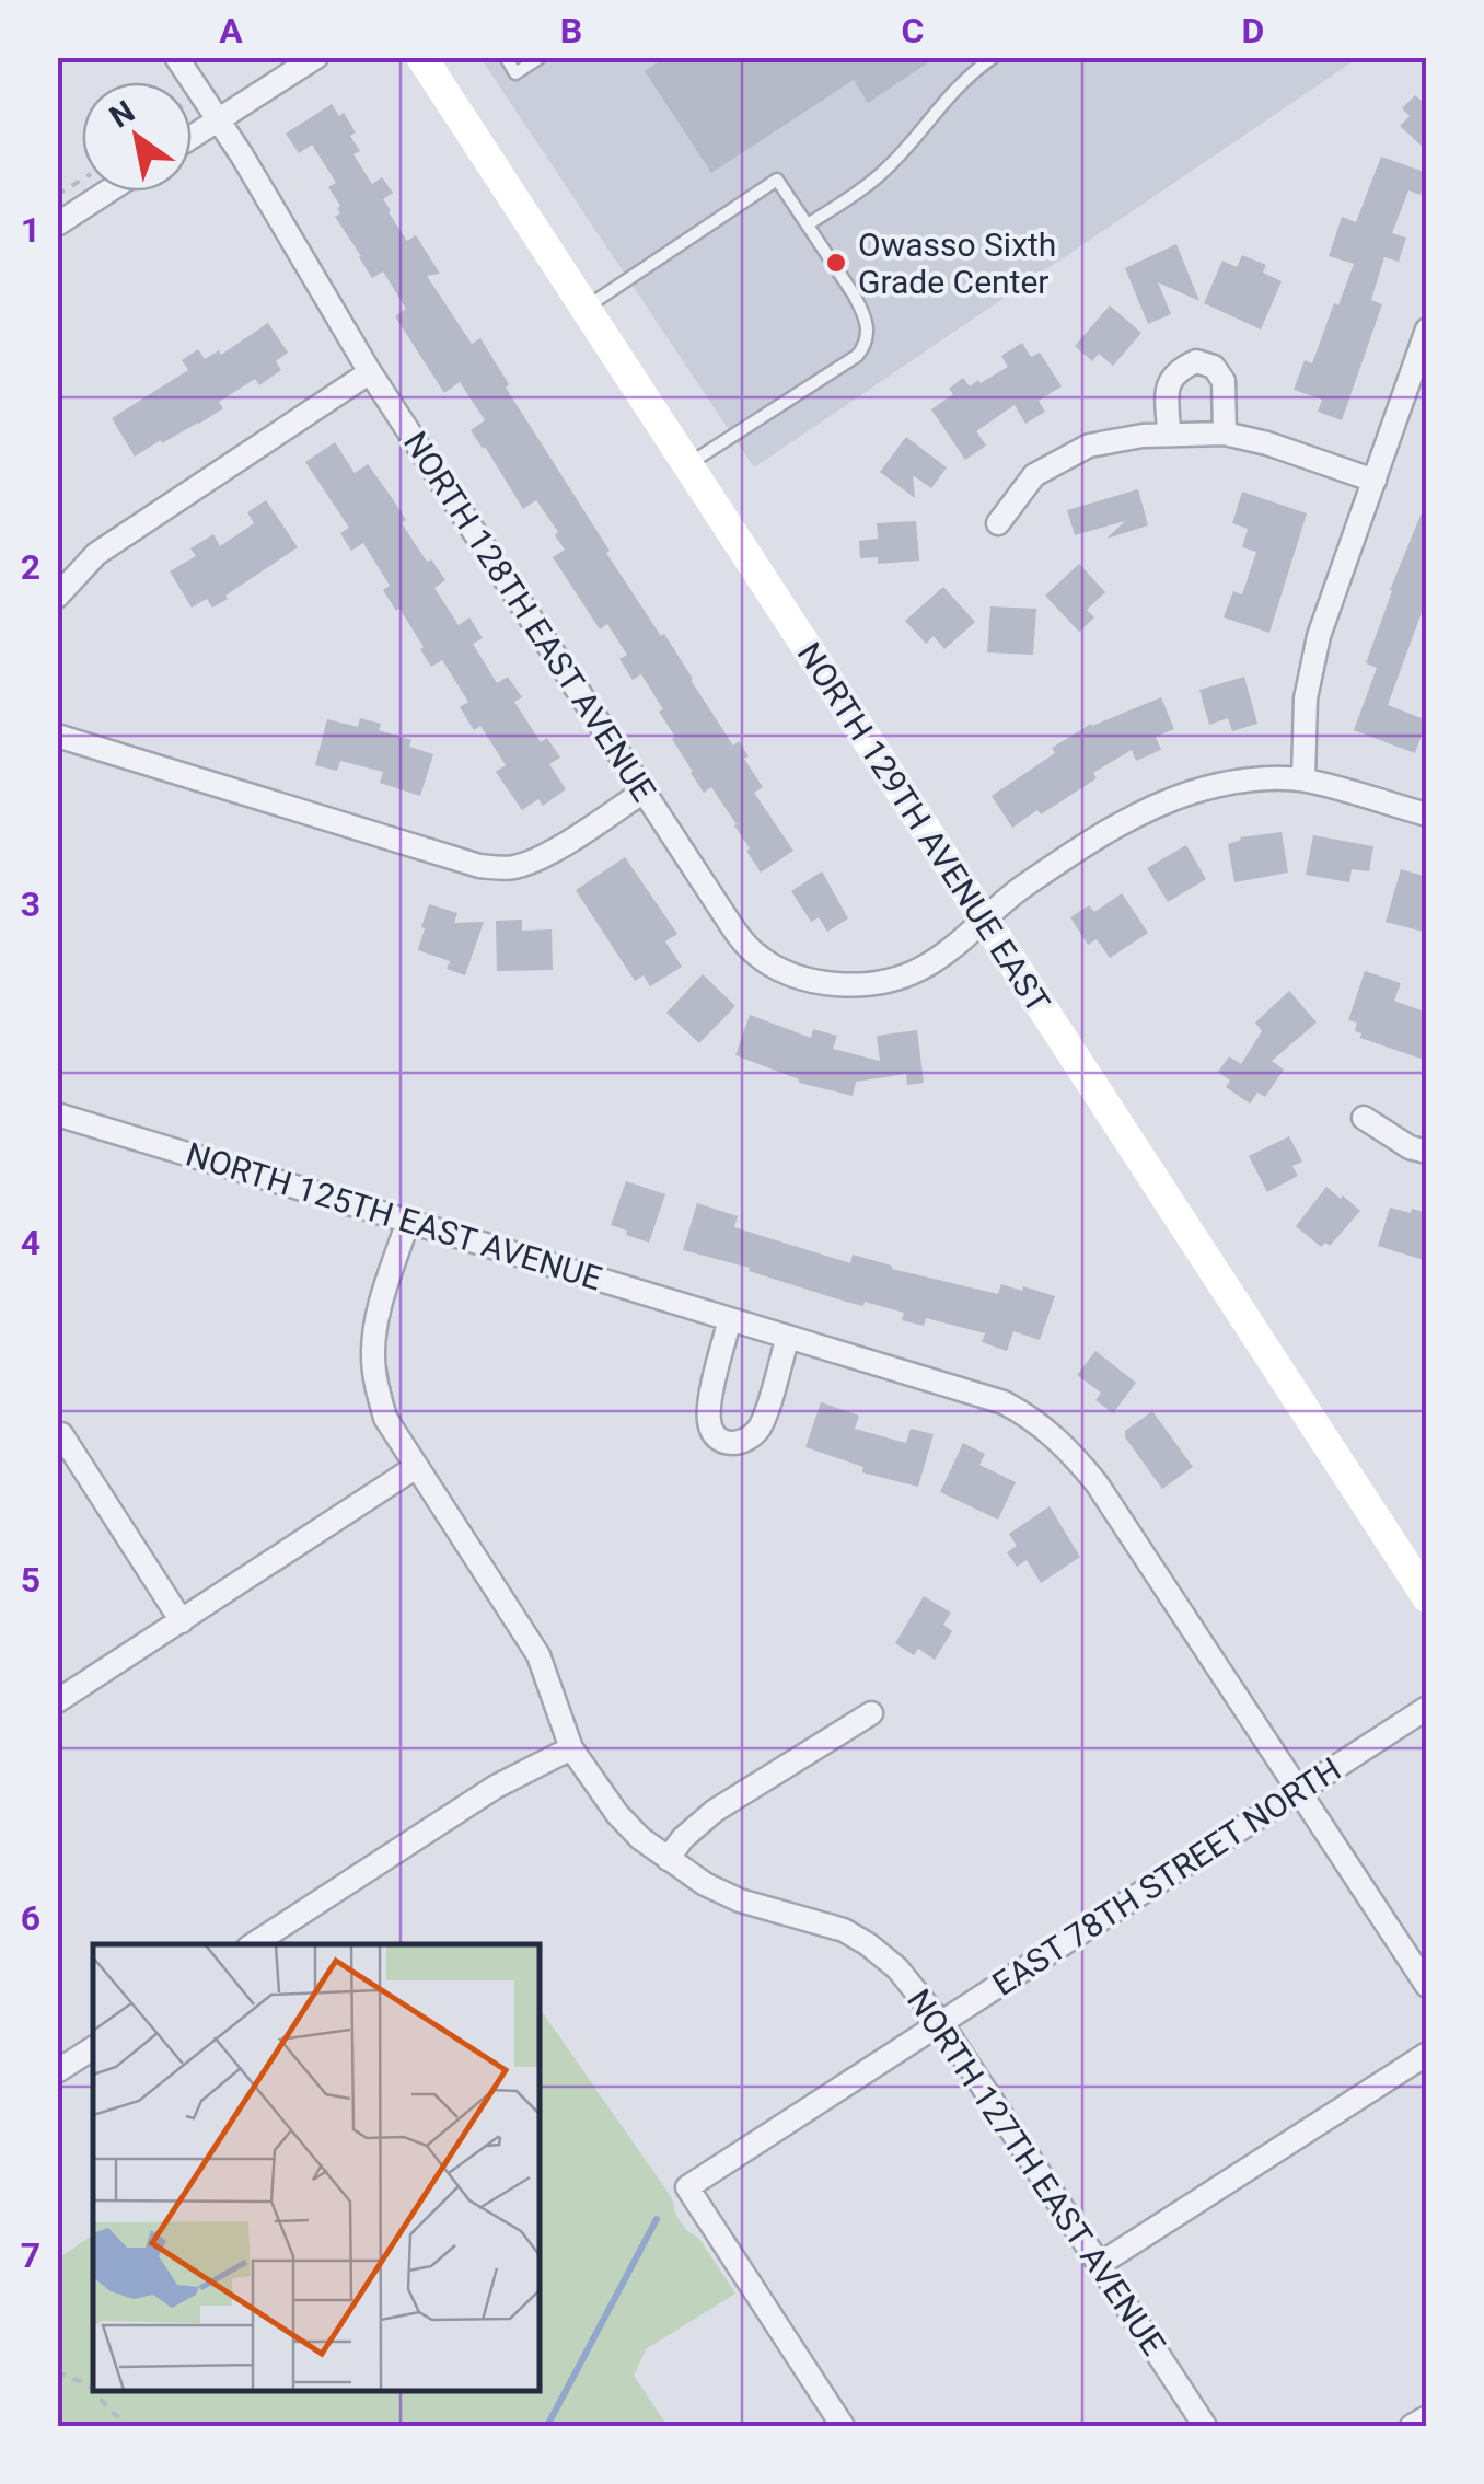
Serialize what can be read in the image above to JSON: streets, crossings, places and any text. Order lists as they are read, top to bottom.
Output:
{
  "streets": {
    "main road": ["NORTH 129TH AVENUE EAST"],
    "street": [
      "NORTH 128TH EAST AVENUE",
      "NORTH 125TH EAST AVENUE",
      "EAST 78TH STREET NORTH",
      "NORTH 127TH EAST AVENUE"
    ]
  },
  "crossings": [
    ["NORTH 128TH EAST AVENUE", "NORTH 129TH AVENUE EAST"],
    ["NORTH 125TH EAST AVENUE", "EAST 78TH STREET NORTH"],
    ["NORTH 125TH EAST AVENUE", "NORTH 127TH EAST AVENUE"],
    ["EAST 78TH STREET NORTH", "NORTH 127TH EAST AVENUE"]
  ],
  "places": ["Owasso Sixth Grade Center"],
  "north": "top left",
  "grid": {
    "columns": [
      "A",
      "B",
      "C",
      "D"
    ],
    "rows": [
      "1",
      "2",
      "3",
      "4",
      "5",
      "6",
      "7"
    ]
  }
}
